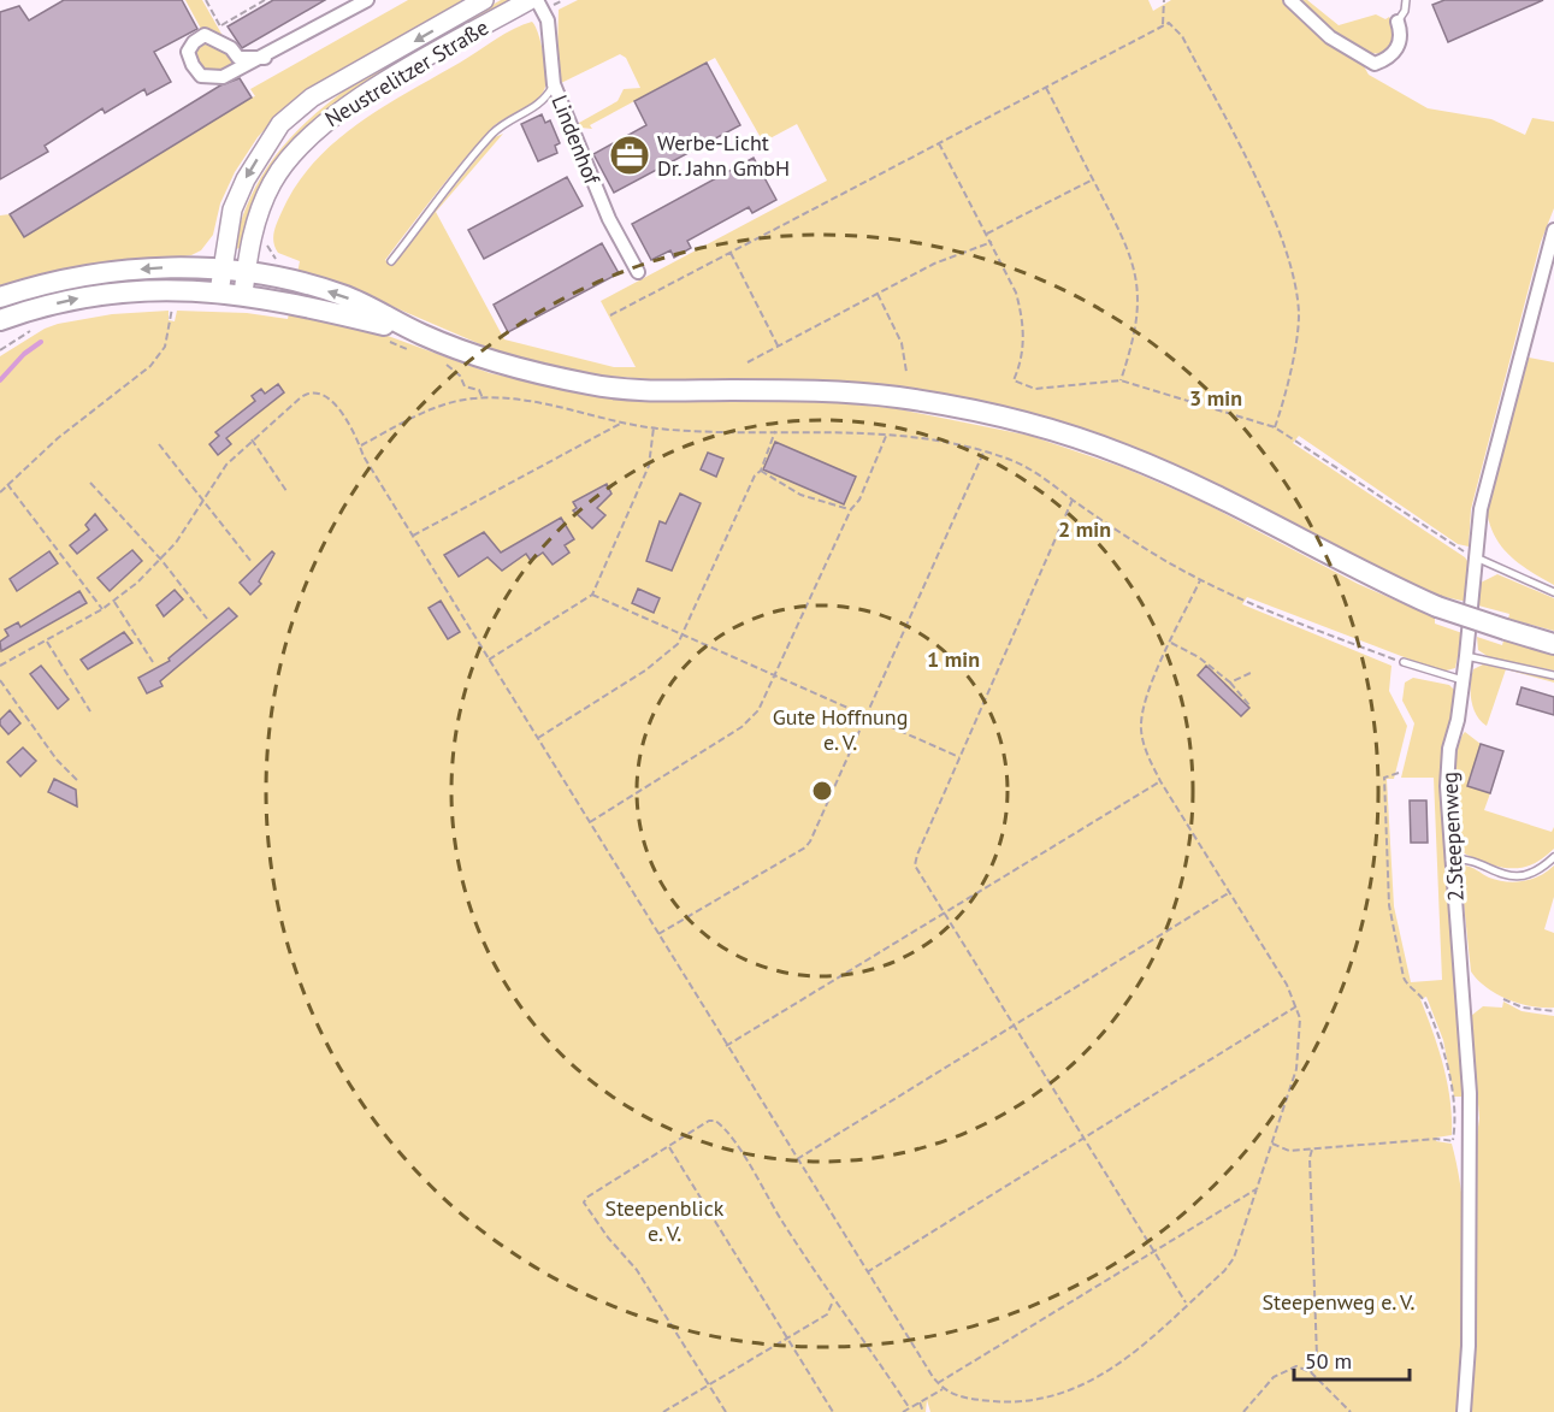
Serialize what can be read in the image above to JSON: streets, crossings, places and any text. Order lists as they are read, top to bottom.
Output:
{
  "streets": {
    "main road": ["Neustrelitzer Straße"],
    "street": ["Lindenhof", "2.Steepenweg"]
  },
  "parks": ["Gute Hoffnung e. V.", "Steepenblick e. V.", "Steepenweg e. V."],
  "places": {
    "office": ["Werbe-Licht Dr. Jahn GmbH"]
  },
  "scale_bar": "50 m",
  "rings": ["3 min", "2 min", "1 min"]
}
